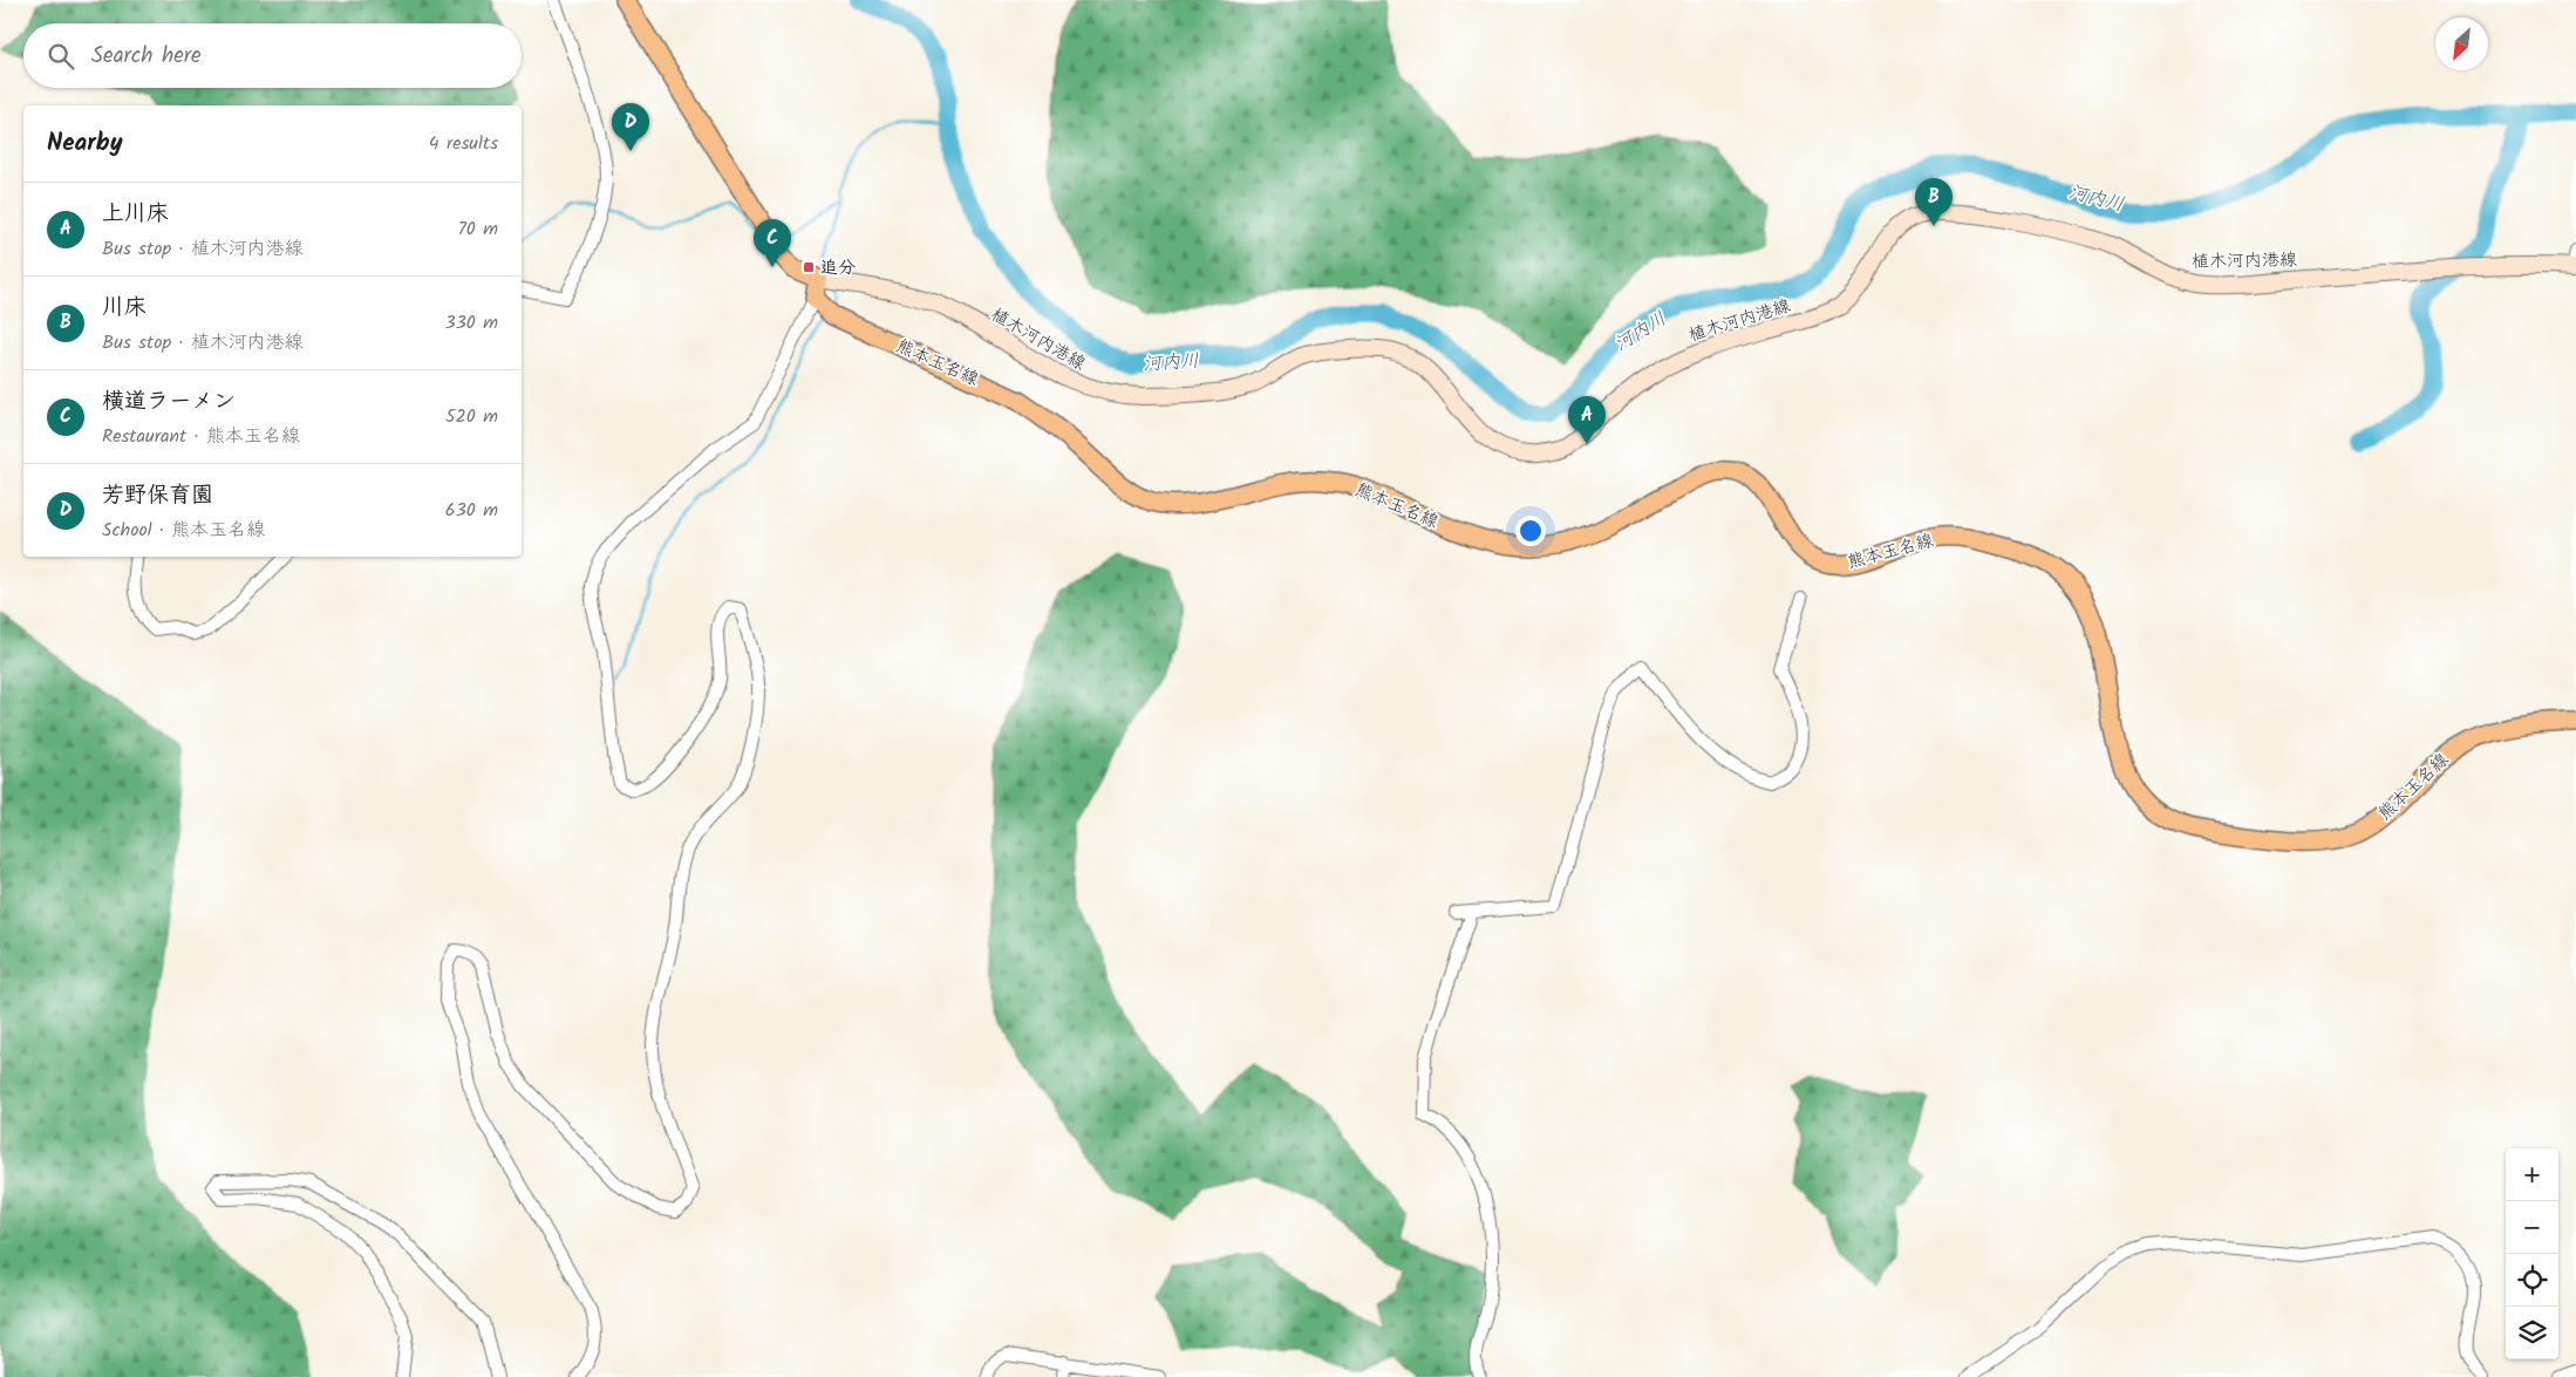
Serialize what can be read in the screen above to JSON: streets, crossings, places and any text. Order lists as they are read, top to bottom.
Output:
{
  "streets": {
    "main road": ["植木河内港線", "熊本玉名線"]
  },
  "water": ["河内川"],
  "places": {
    "transit": ["追分"]
  },
  "north": "bottom left",
  "page": {
    "search": "Search here",
    "pins": [
      "D",
      "B",
      "C",
      "A"
    ],
    "heading": ["Nearby", "4 results"],
    "list": [
      {
        "mark": "A",
        "name": "上川床",
        "note": "Bus stop · 植木河内港線",
        "value": "70 m"
      },
      {
        "mark": "B",
        "name": "川床",
        "note": "Bus stop · 植木河内港線",
        "value": "330 m"
      },
      {
        "mark": "C",
        "name": "横道ラーメン",
        "note": "Restaurant · 熊本玉名線",
        "value": "520 m"
      },
      {
        "mark": "D",
        "name": "芳野保育園",
        "note": "School · 熊本玉名線",
        "value": "630 m"
      }
    ],
    "map_buttons": ["+", "−"]
  }
}
